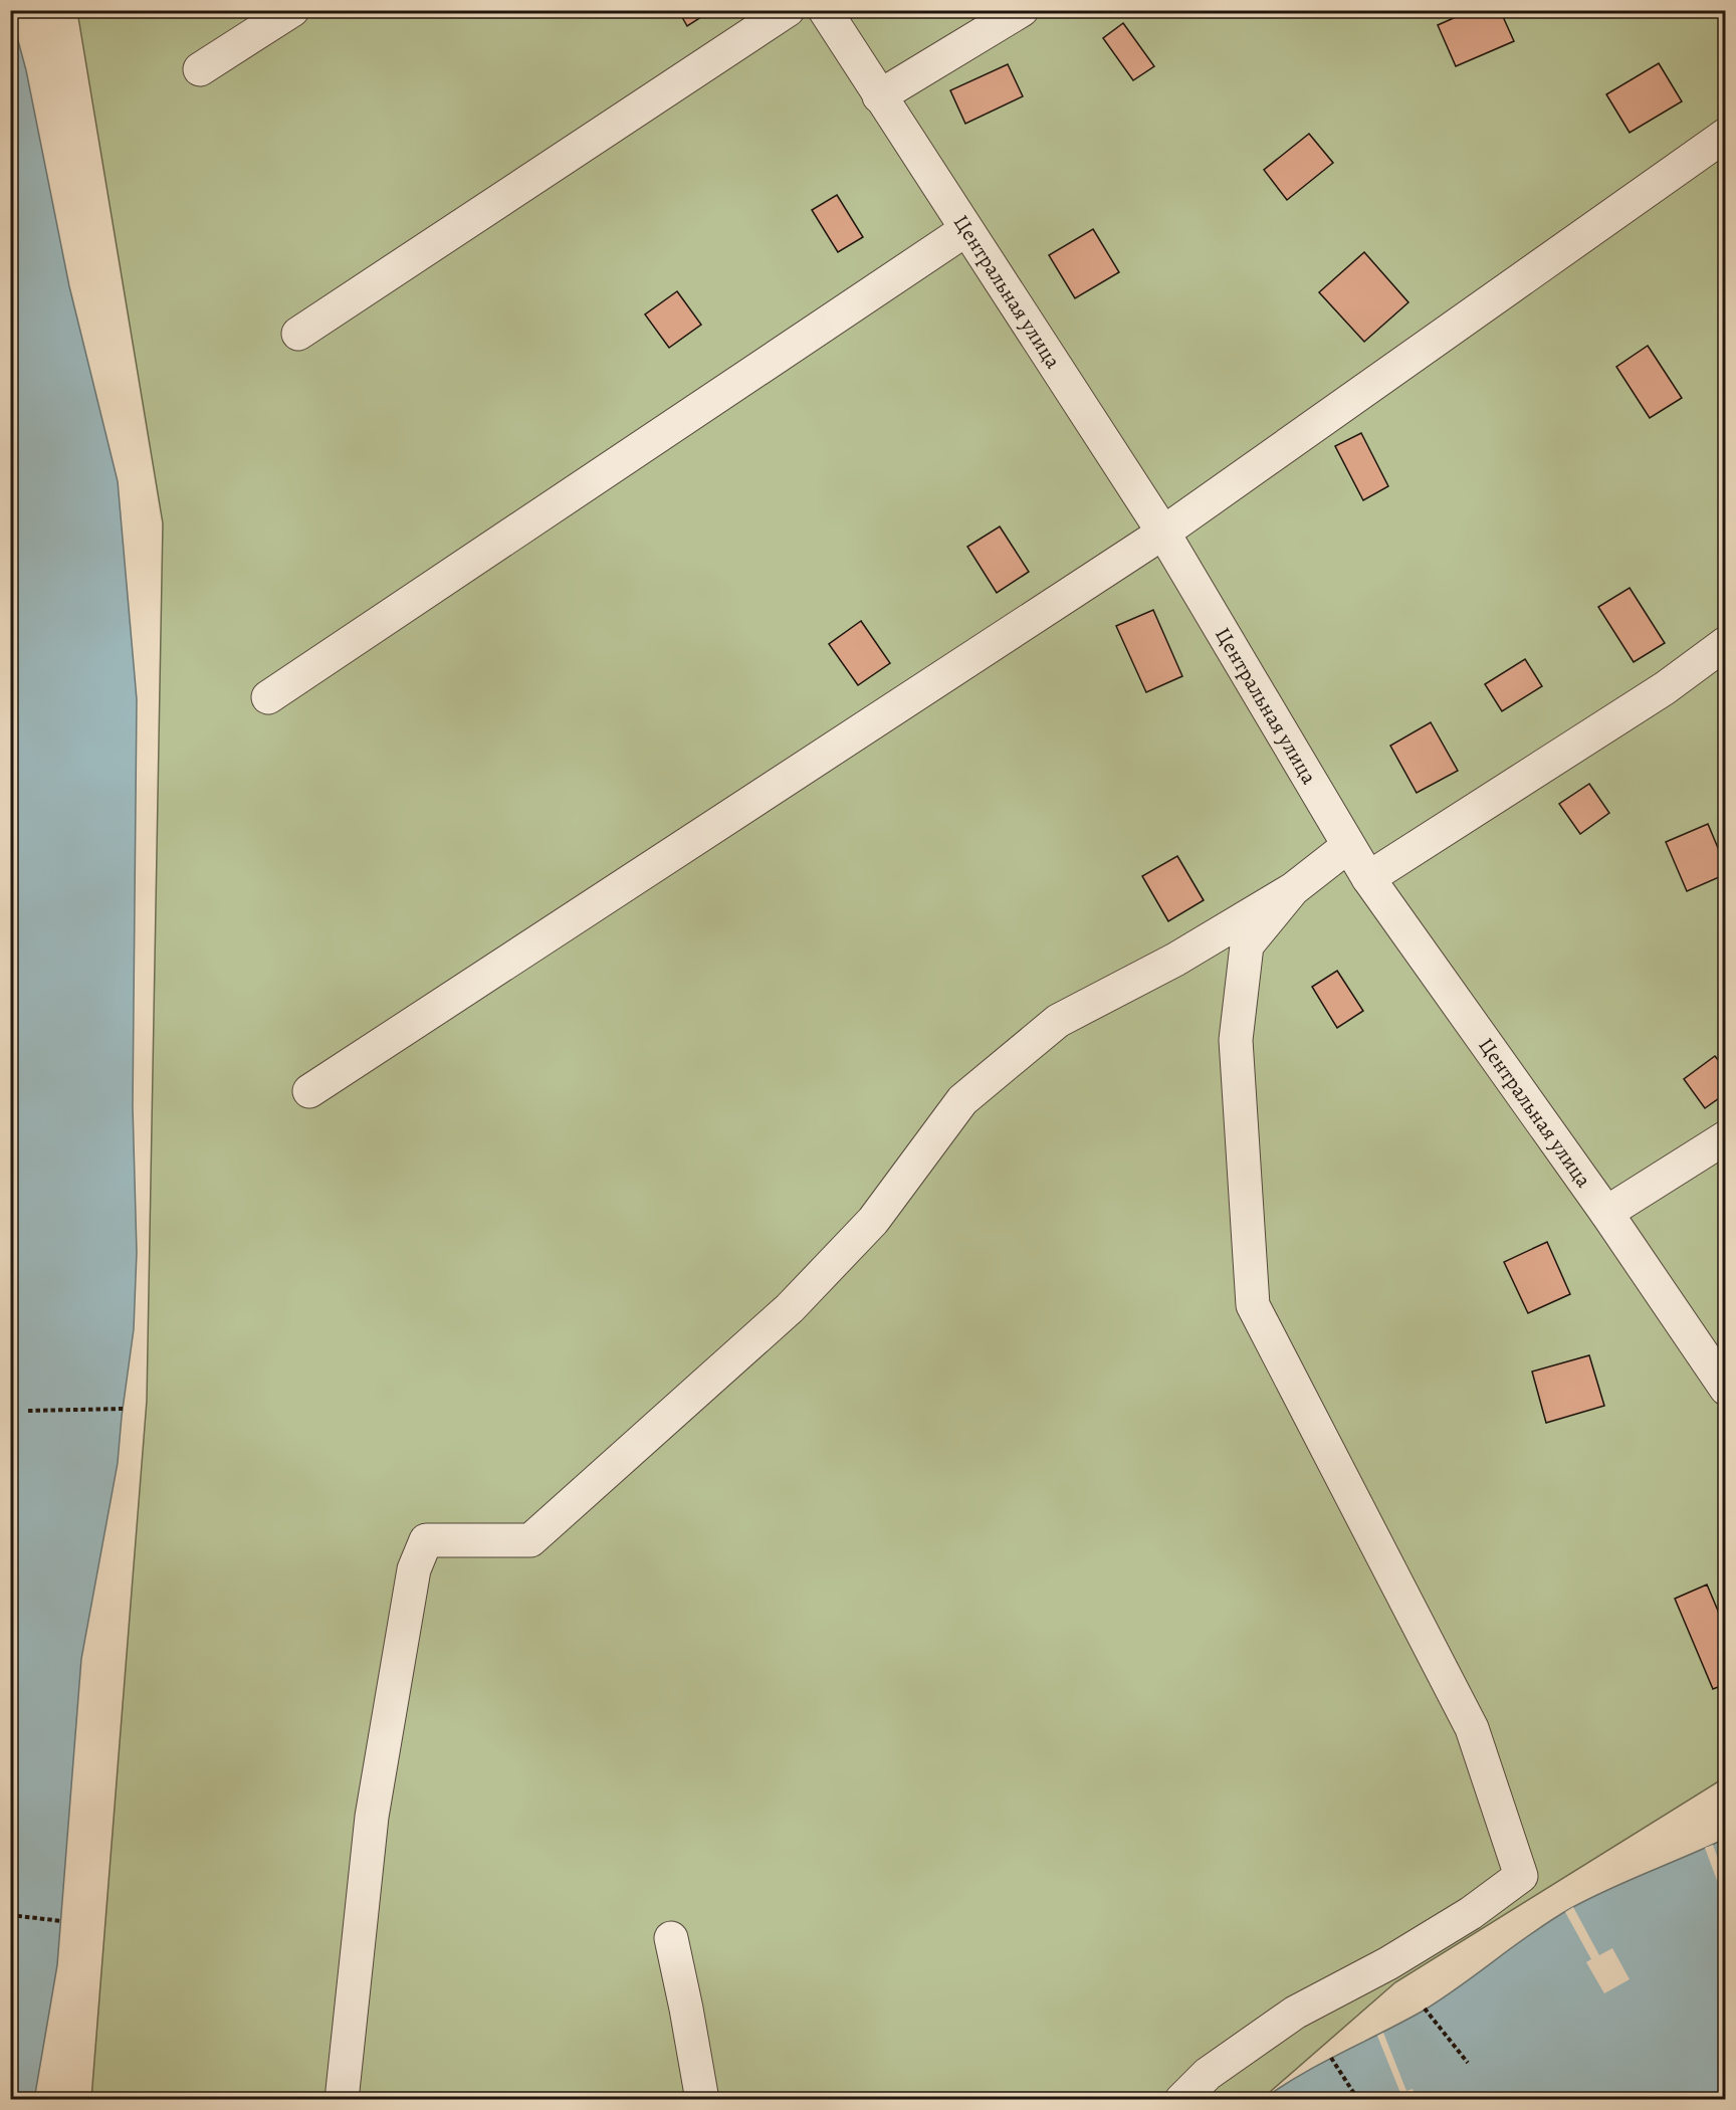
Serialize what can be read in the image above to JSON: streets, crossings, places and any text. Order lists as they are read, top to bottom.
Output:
{
  "streets": {
    "street": ["Центральная улица"]
  }
}
